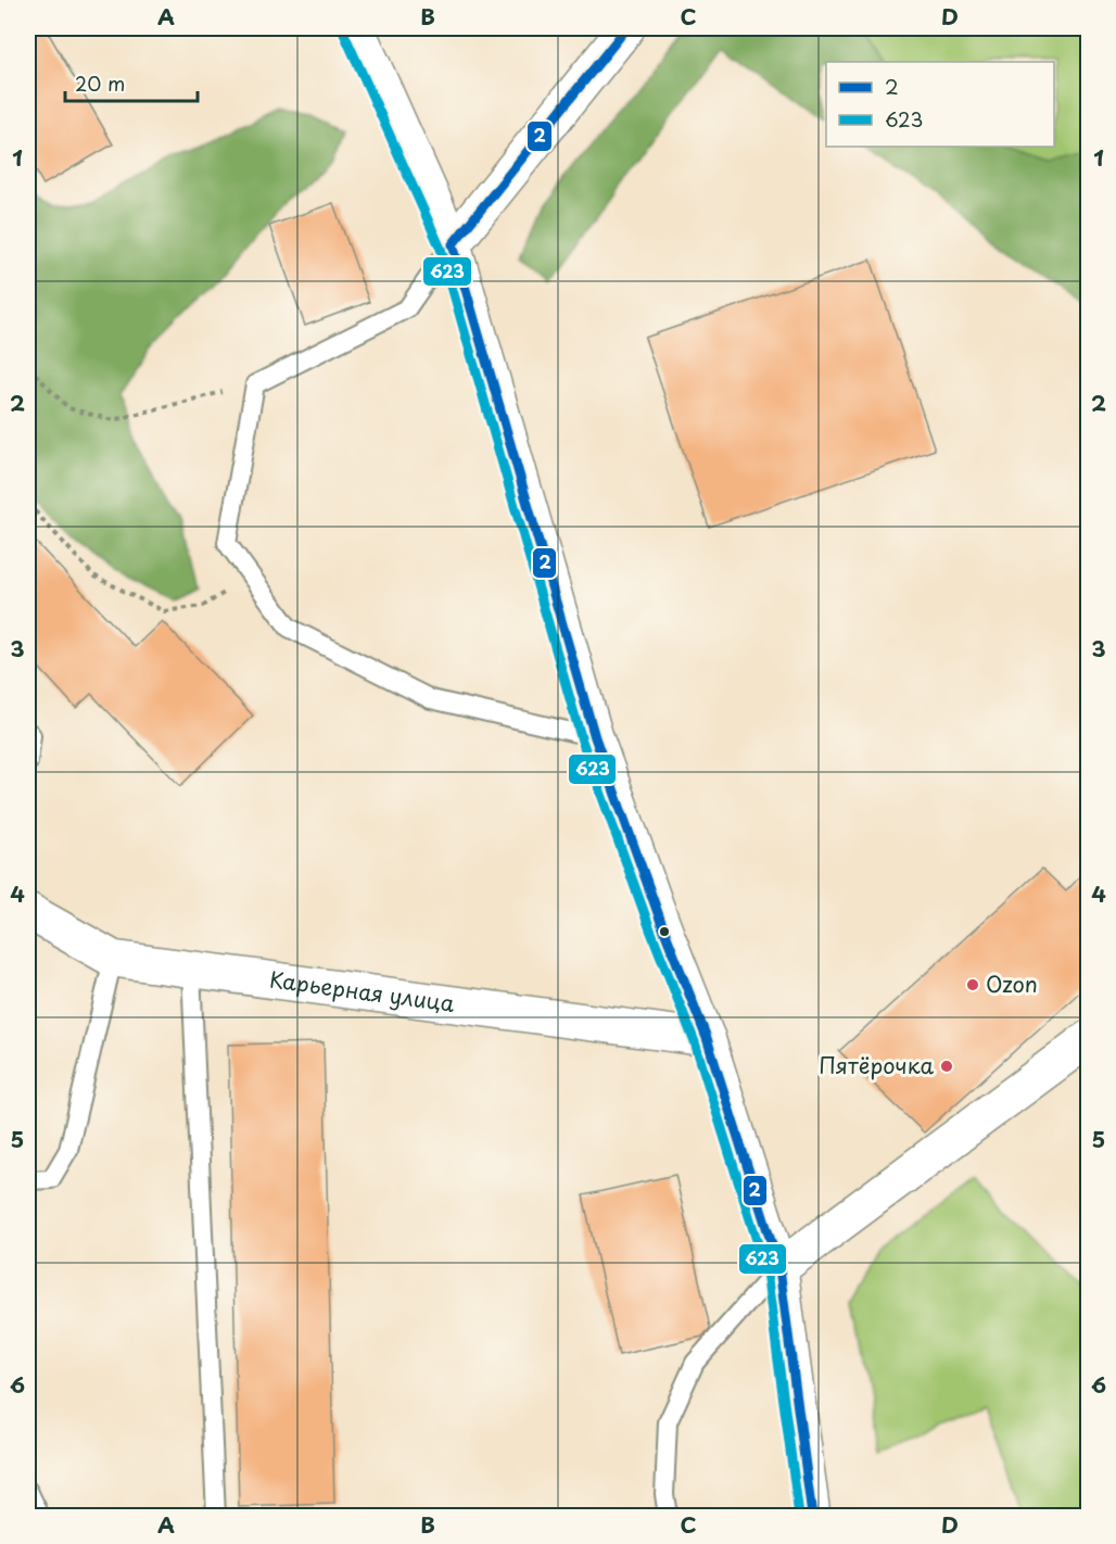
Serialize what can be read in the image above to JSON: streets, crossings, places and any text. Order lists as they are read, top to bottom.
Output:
{
  "streets": {
    "street": ["Карьерная улица"]
  },
  "places": ["Ozon", "Пятёрочка"],
  "lines": ["transit line 2", "transit line 623"],
  "legend": ["2", "623"],
  "scale_bar": "20 m",
  "grid": {
    "columns": [
      "A",
      "B",
      "C",
      "D"
    ],
    "rows": [
      "1",
      "2",
      "3",
      "4",
      "5",
      "6"
    ]
  }
}
